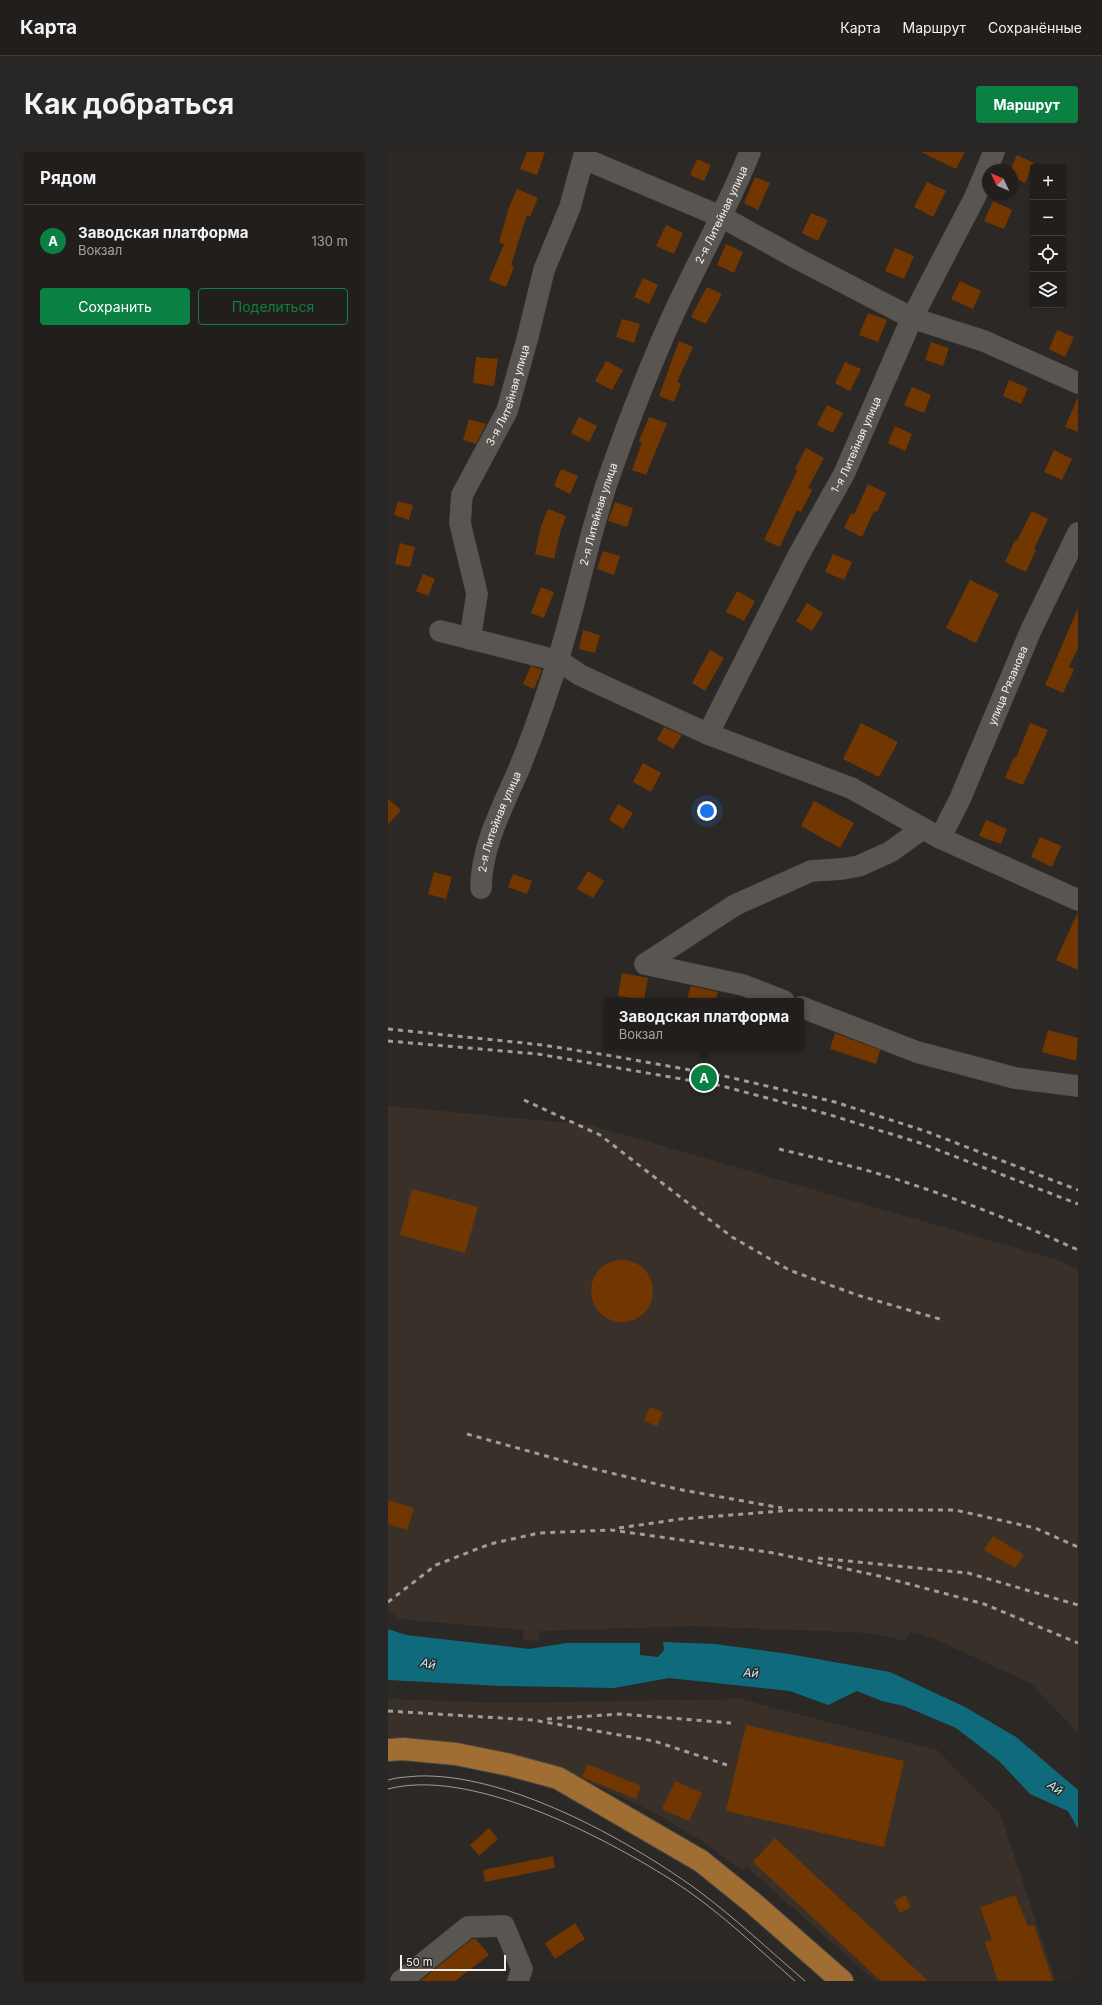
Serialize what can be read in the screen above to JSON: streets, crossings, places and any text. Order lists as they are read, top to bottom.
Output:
{
  "streets": {
    "street": [
      "2-я Литейная улица",
      "3-я Литейная улица",
      "1-я Литейная улица",
      "улица Рязанова"
    ]
  },
  "water": ["Ай"],
  "scale_bar": "50 m",
  "north": "top left",
  "page": {
    "header": "Карта",
    "nav": ["Карта", "Маршрут", "Сохранённые"],
    "buttons": [
      "Маршрут",
      ["Сохранить", "Поделиться"]
    ],
    "title": "Как добраться",
    "heading": "Рядом",
    "map_buttons": ["+", "−"],
    "list": [
      {
        "mark": "A",
        "name": "Заводская платформа",
        "note": "Вокзал",
        "value": "130 m"
      }
    ],
    "popup": ["Заводская платформа", "Вокзал"],
    "pins": "A",
    "scale": "50 m"
  }
}
